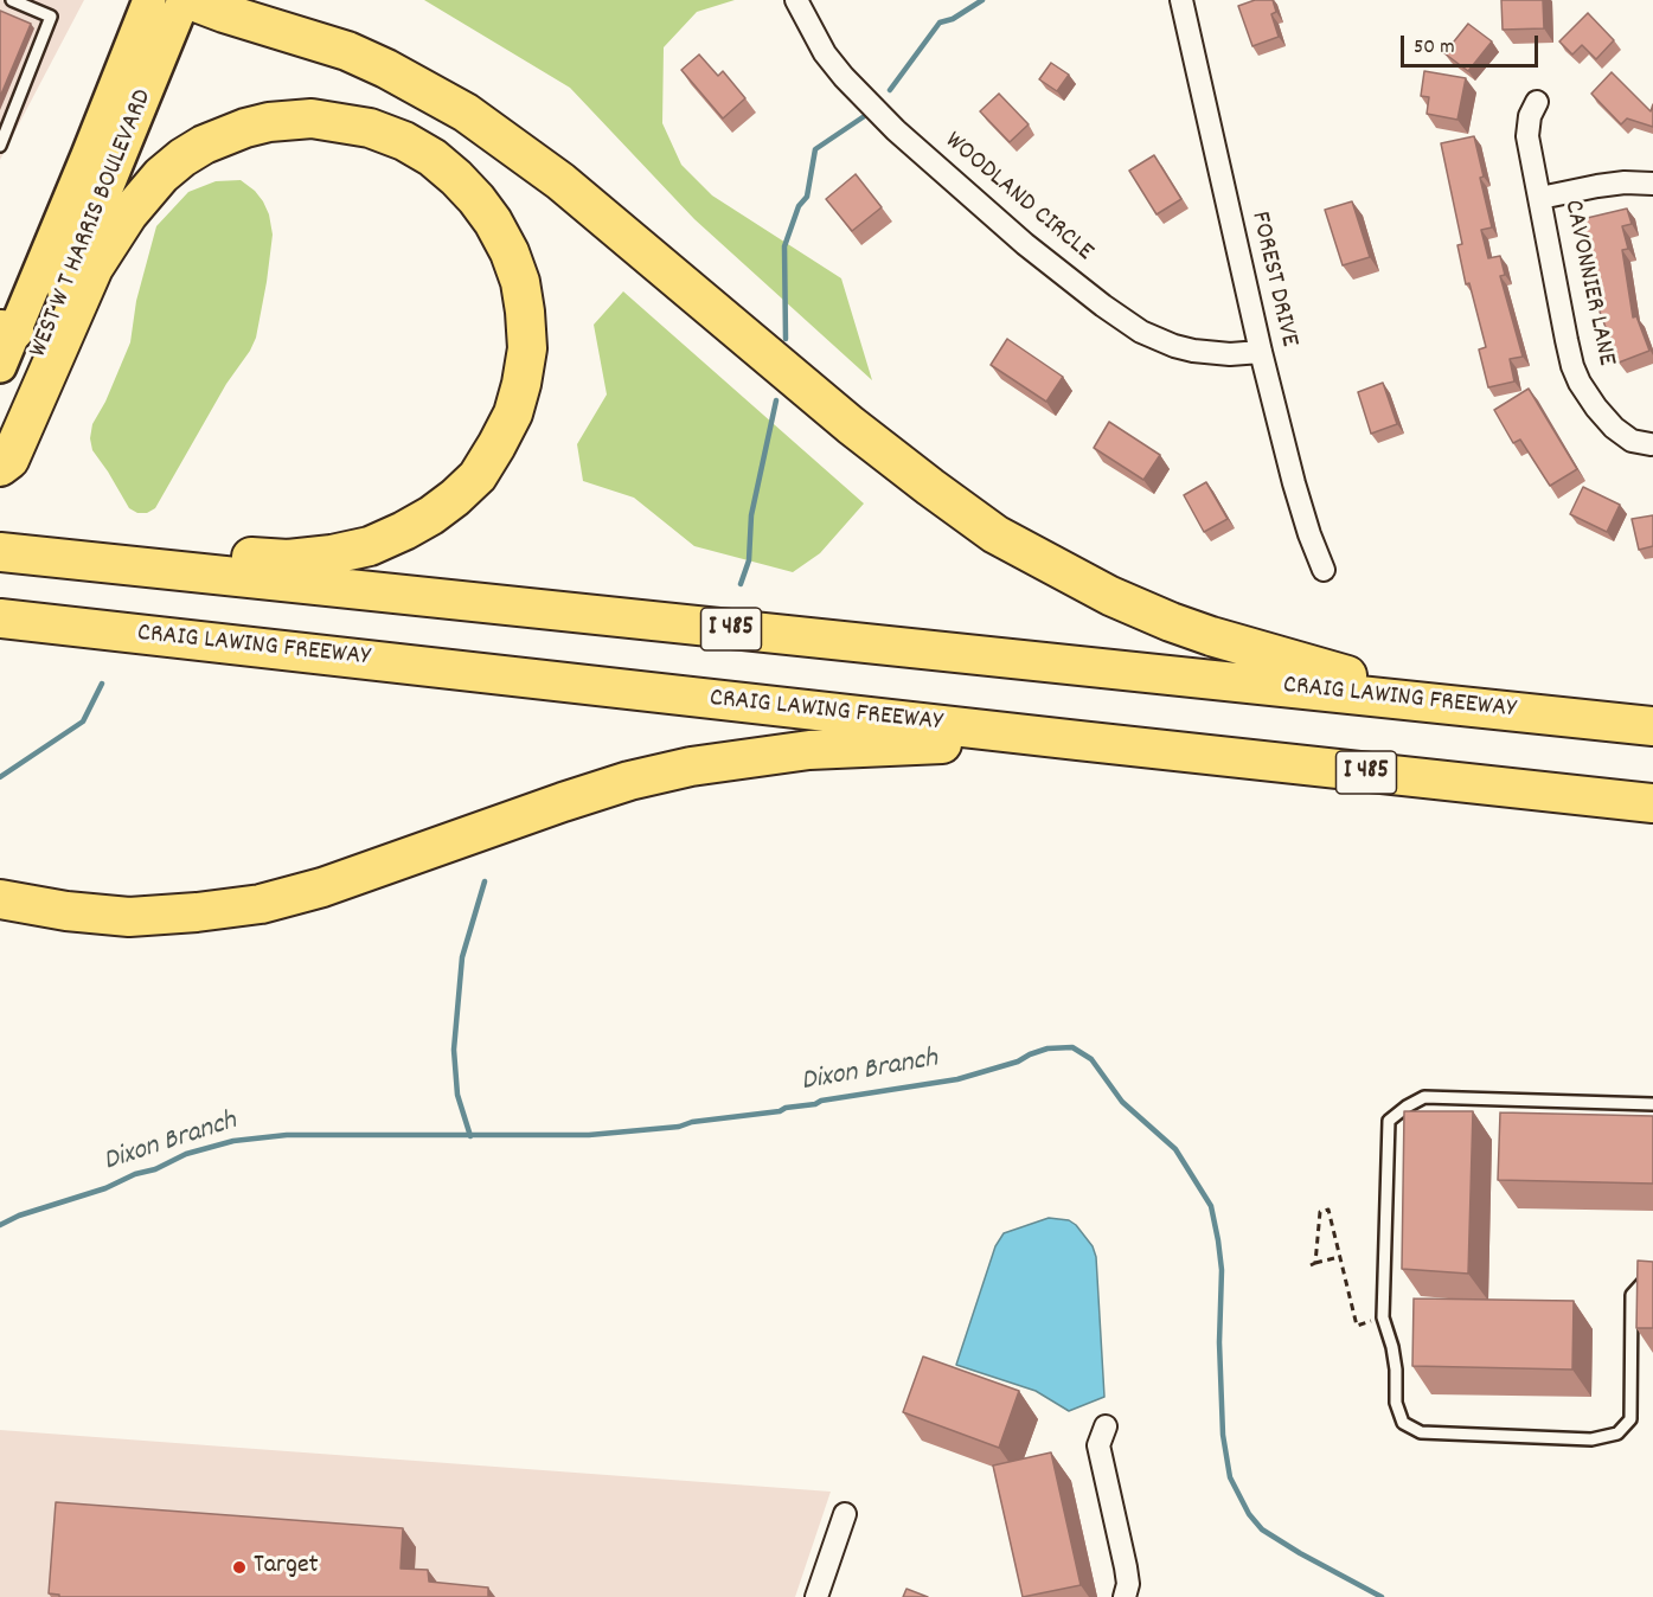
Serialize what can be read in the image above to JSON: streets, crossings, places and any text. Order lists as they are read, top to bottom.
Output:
{
  "streets": {
    "highway": ["I 485", "CRAIG LAWING FREEWAY"],
    "main road": ["WEST W T HARRIS BOULEVARD"],
    "street": ["WOODLAND CIRCLE", "FOREST DRIVE", "CAVONNIER LANE"]
  },
  "crossings": [
    ["WOODLAND CIRCLE", "FOREST DRIVE"]
  ],
  "water": ["Dixon Branch"],
  "places": ["Target"],
  "scale_bar": "50 m"
}
